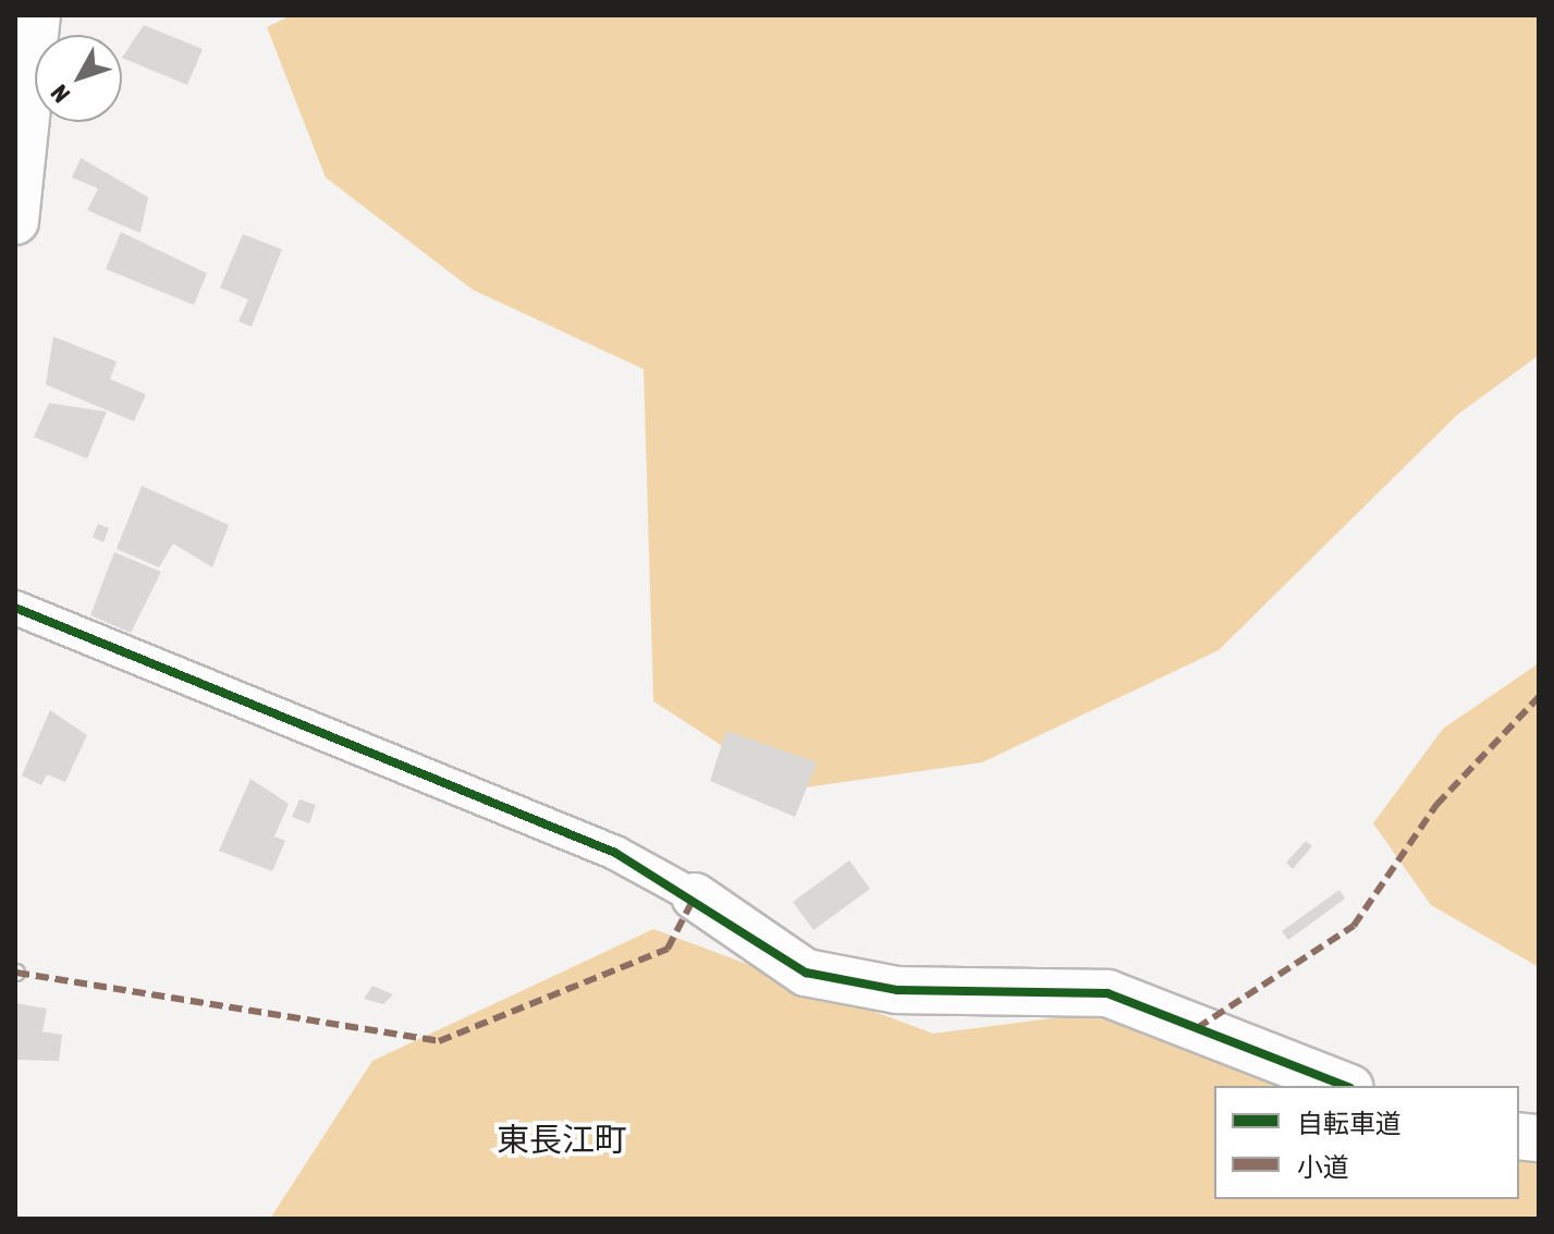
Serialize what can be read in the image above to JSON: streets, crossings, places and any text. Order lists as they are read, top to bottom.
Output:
{
  "districts": ["東長江町"],
  "legend": ["自転車道", "小道"],
  "north": "bottom left"
}
